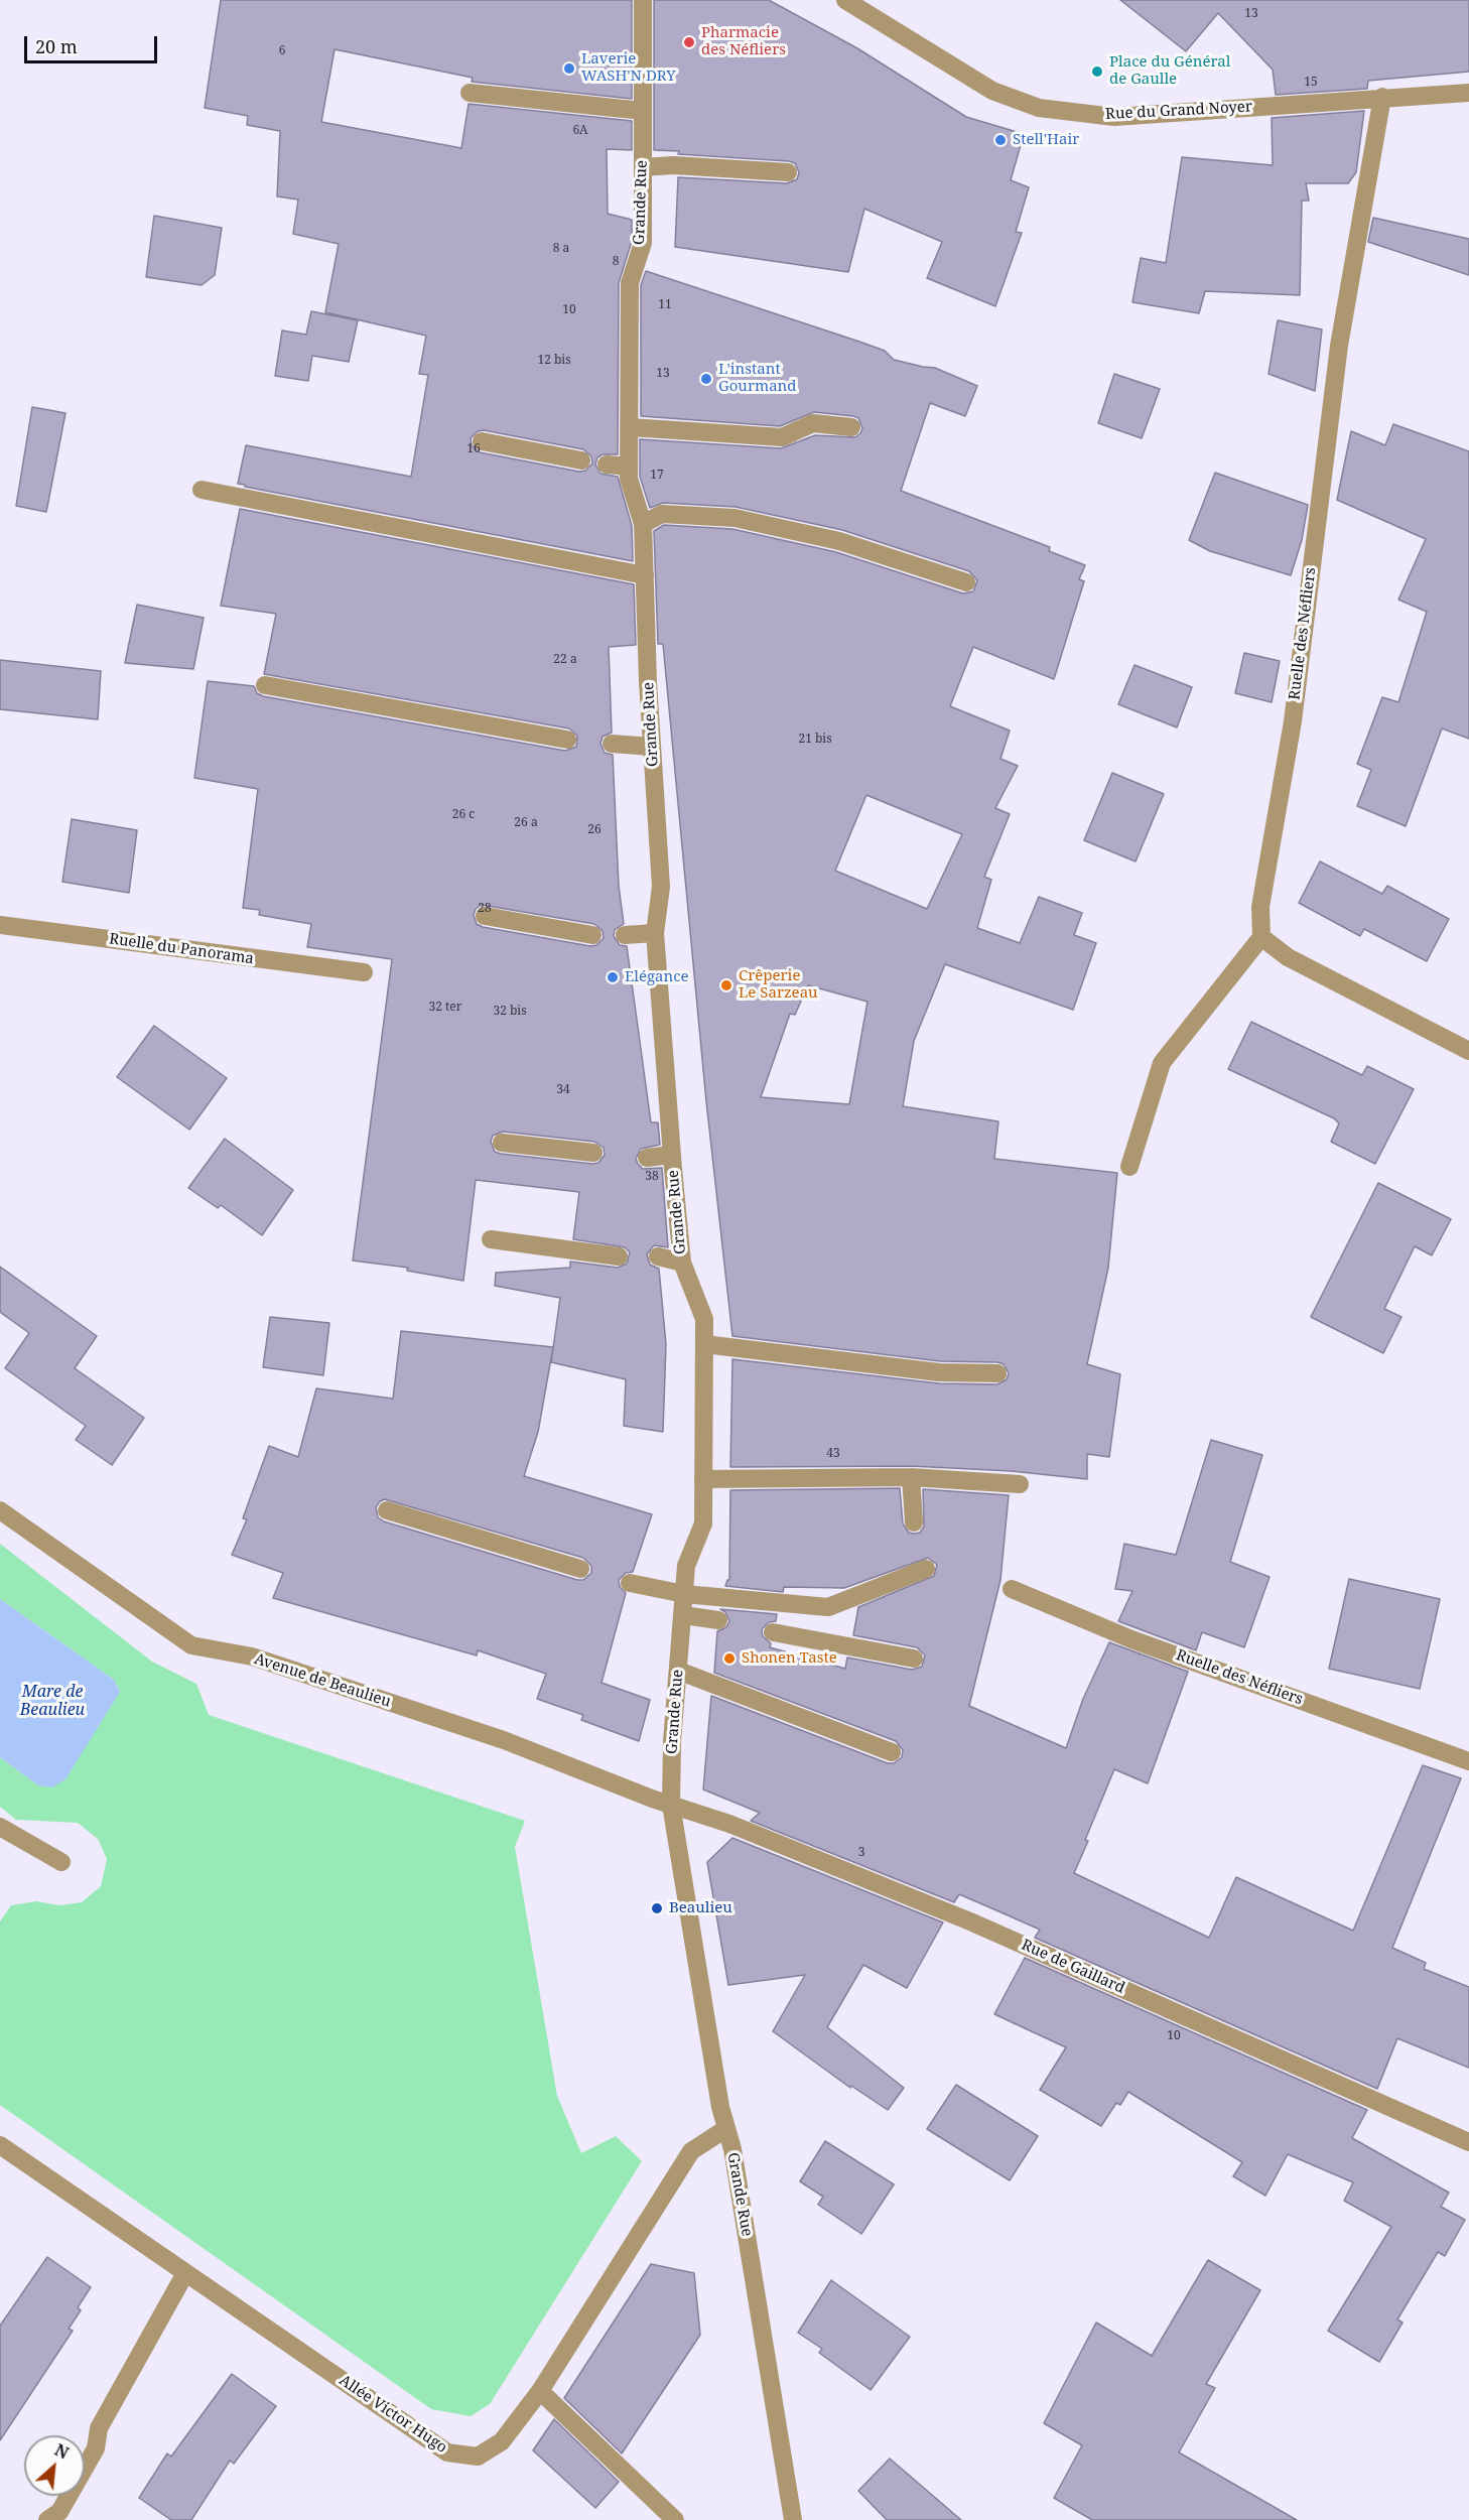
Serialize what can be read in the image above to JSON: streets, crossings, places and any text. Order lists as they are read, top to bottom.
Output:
{
  "streets": {
    "street": [
      "Rue du Grand Noyer",
      "Grande Rue",
      "Ruelle des Néfliers",
      "Ruelle du Panorama",
      "Avenue de Beaulieu",
      "Rue de Gaillard",
      "Allée Victor Hugo"
    ]
  },
  "crossings": [
    ["Rue du Grand Noyer", "Ruelle des Néfliers"],
    ["Grande Rue", "Avenue de Beaulieu"],
    ["Grande Rue", "Rue de Gaillard"],
    ["Grande Rue", "Allée Victor Hugo"],
    ["Avenue de Beaulieu", "Rue de Gaillard"]
  ],
  "water": ["Mare de Beaulieu"],
  "places": [
    "Pharmacie des Néfliers",
    "Laverie WASH'N DRY",
    "Place du Général de Gaulle",
    "Stell'Hair",
    "L'instant Gourmand",
    "Elégance",
    "Crêperie Le Sarzeau",
    "Shonen Taste",
    "Beaulieu"
  ],
  "house_numbers": [
    "13",
    "6",
    "15",
    "6A",
    "8 a",
    "8",
    "11",
    "10",
    "12 bis",
    "13",
    "16",
    "17",
    "22 a",
    "21 bis",
    "26 c",
    "26 a",
    "26",
    "28",
    "32 ter",
    "32 bis",
    "34",
    "38",
    "43",
    "3",
    "10"
  ],
  "scale_bar": "20 m",
  "north": "top right"
}
